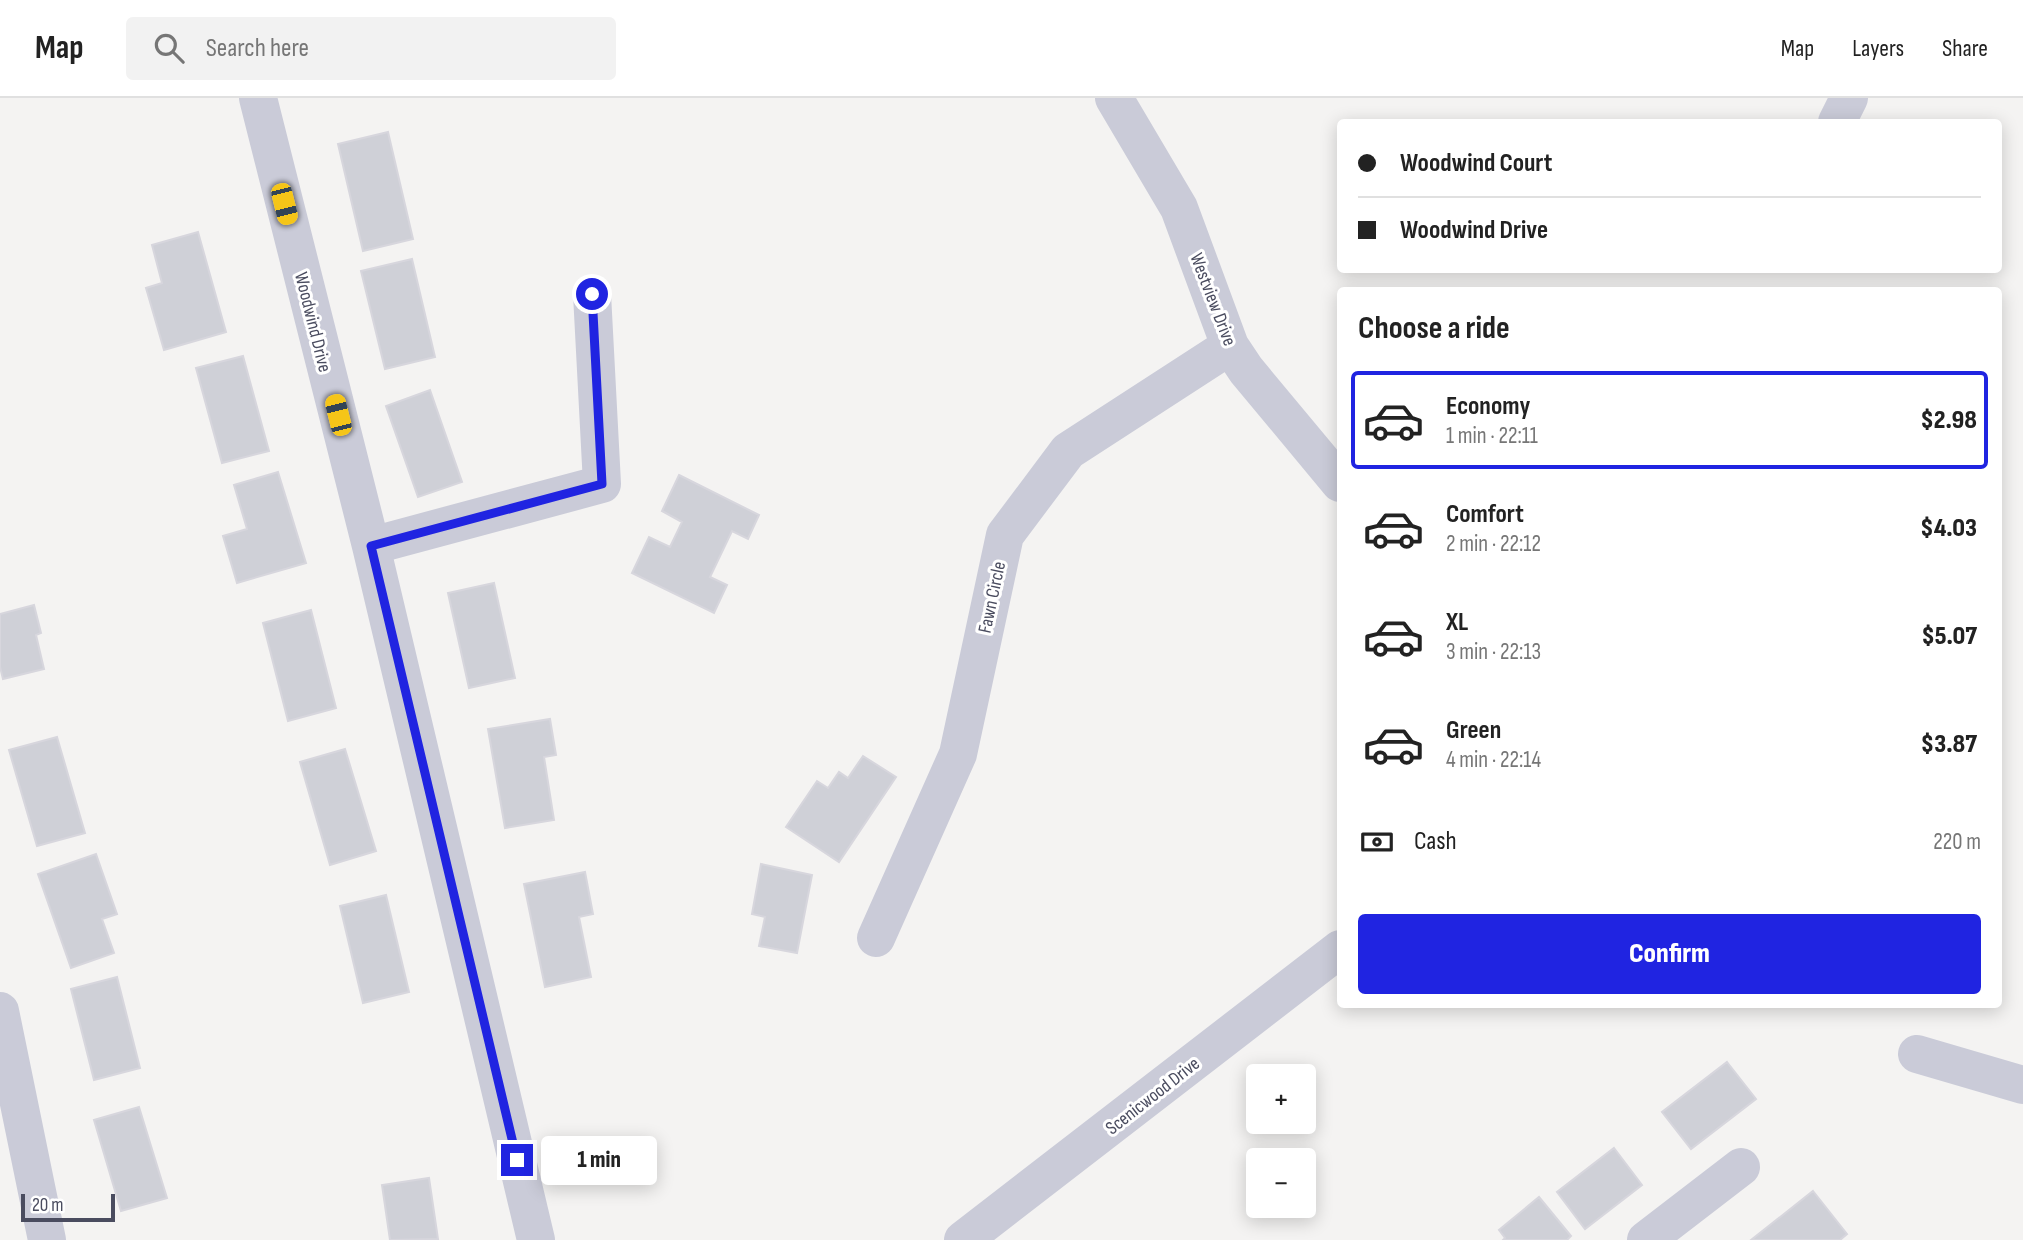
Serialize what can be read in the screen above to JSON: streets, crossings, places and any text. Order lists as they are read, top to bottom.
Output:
{
  "streets": {
    "street": [
      "Westview Drive",
      "Woodwind Drive",
      "Fawn Circle",
      "Scenicwood Drive"
    ]
  },
  "crossings": [
    ["Westview Drive", "Fawn Circle"]
  ],
  "scale_bar": "20 m",
  "page": {
    "header": "Map",
    "search": "Search here",
    "nav": ["Map", "Layers", "Share"],
    "banner": ["Woodwind Court", "Woodwind Drive"],
    "heading": "Choose a ride",
    "list": [
      {
        "name": "Economy",
        "note": "1 min · 22:11",
        "value": "$2.98"
      },
      {
        "name": "Comfort",
        "note": "2 min · 22:12",
        "value": "$4.03"
      },
      {
        "name": "XL",
        "note": "3 min · 22:13",
        "value": "$5.07"
      },
      {
        "name": "Green",
        "note": "4 min · 22:14",
        "value": "$3.87"
      }
    ],
    "pay": ["Cash", "220 m"],
    "buttons": "Confirm",
    "map_buttons": ["+", "−"],
    "bubble": "1 min",
    "scale": "20 m"
  }
}
